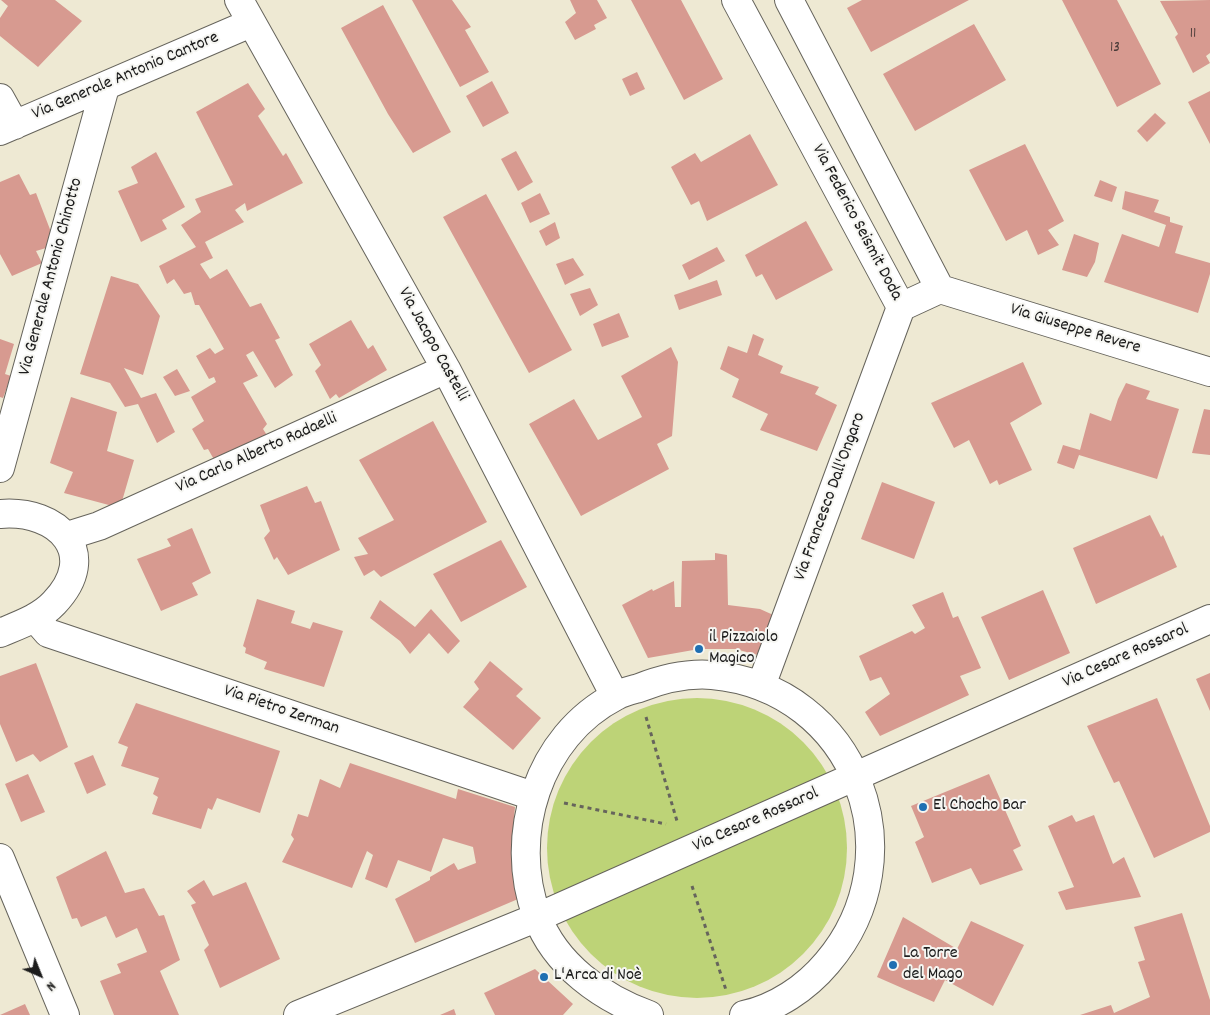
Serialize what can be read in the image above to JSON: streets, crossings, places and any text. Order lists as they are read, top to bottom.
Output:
{
  "streets": {
    "street": [
      "Via Generale Antonio Cantore",
      "Via Federico Seismit Doda",
      "Via Generale Antonio Chinotto",
      "Via Giuseppe Revere",
      "Via Jacopo Castelli",
      "Via Carlo Alberto Radaelli",
      "Via Francesco Dall'Ongaro",
      "Via Cesare Rossarol",
      "Via Pietro Zerman"
    ]
  },
  "crossings": [
    ["Via Generale Antonio Cantore", "Via Generale Antonio Chinotto"],
    ["Via Generale Antonio Cantore", "Via Jacopo Castelli"],
    ["Via Federico Seismit Doda", "Via Giuseppe Revere"],
    ["Via Federico Seismit Doda", "Via Francesco Dall'Ongaro"],
    ["Via Jacopo Castelli", "Via Carlo Alberto Radaelli"]
  ],
  "places": [
    "il Pizzaiolo Magico",
    "El Chocho Bar",
    "La Torre del Mago",
    "L'Arca di Noè"
  ],
  "house_numbers": ["11", "13"],
  "north": "bottom right"
}
